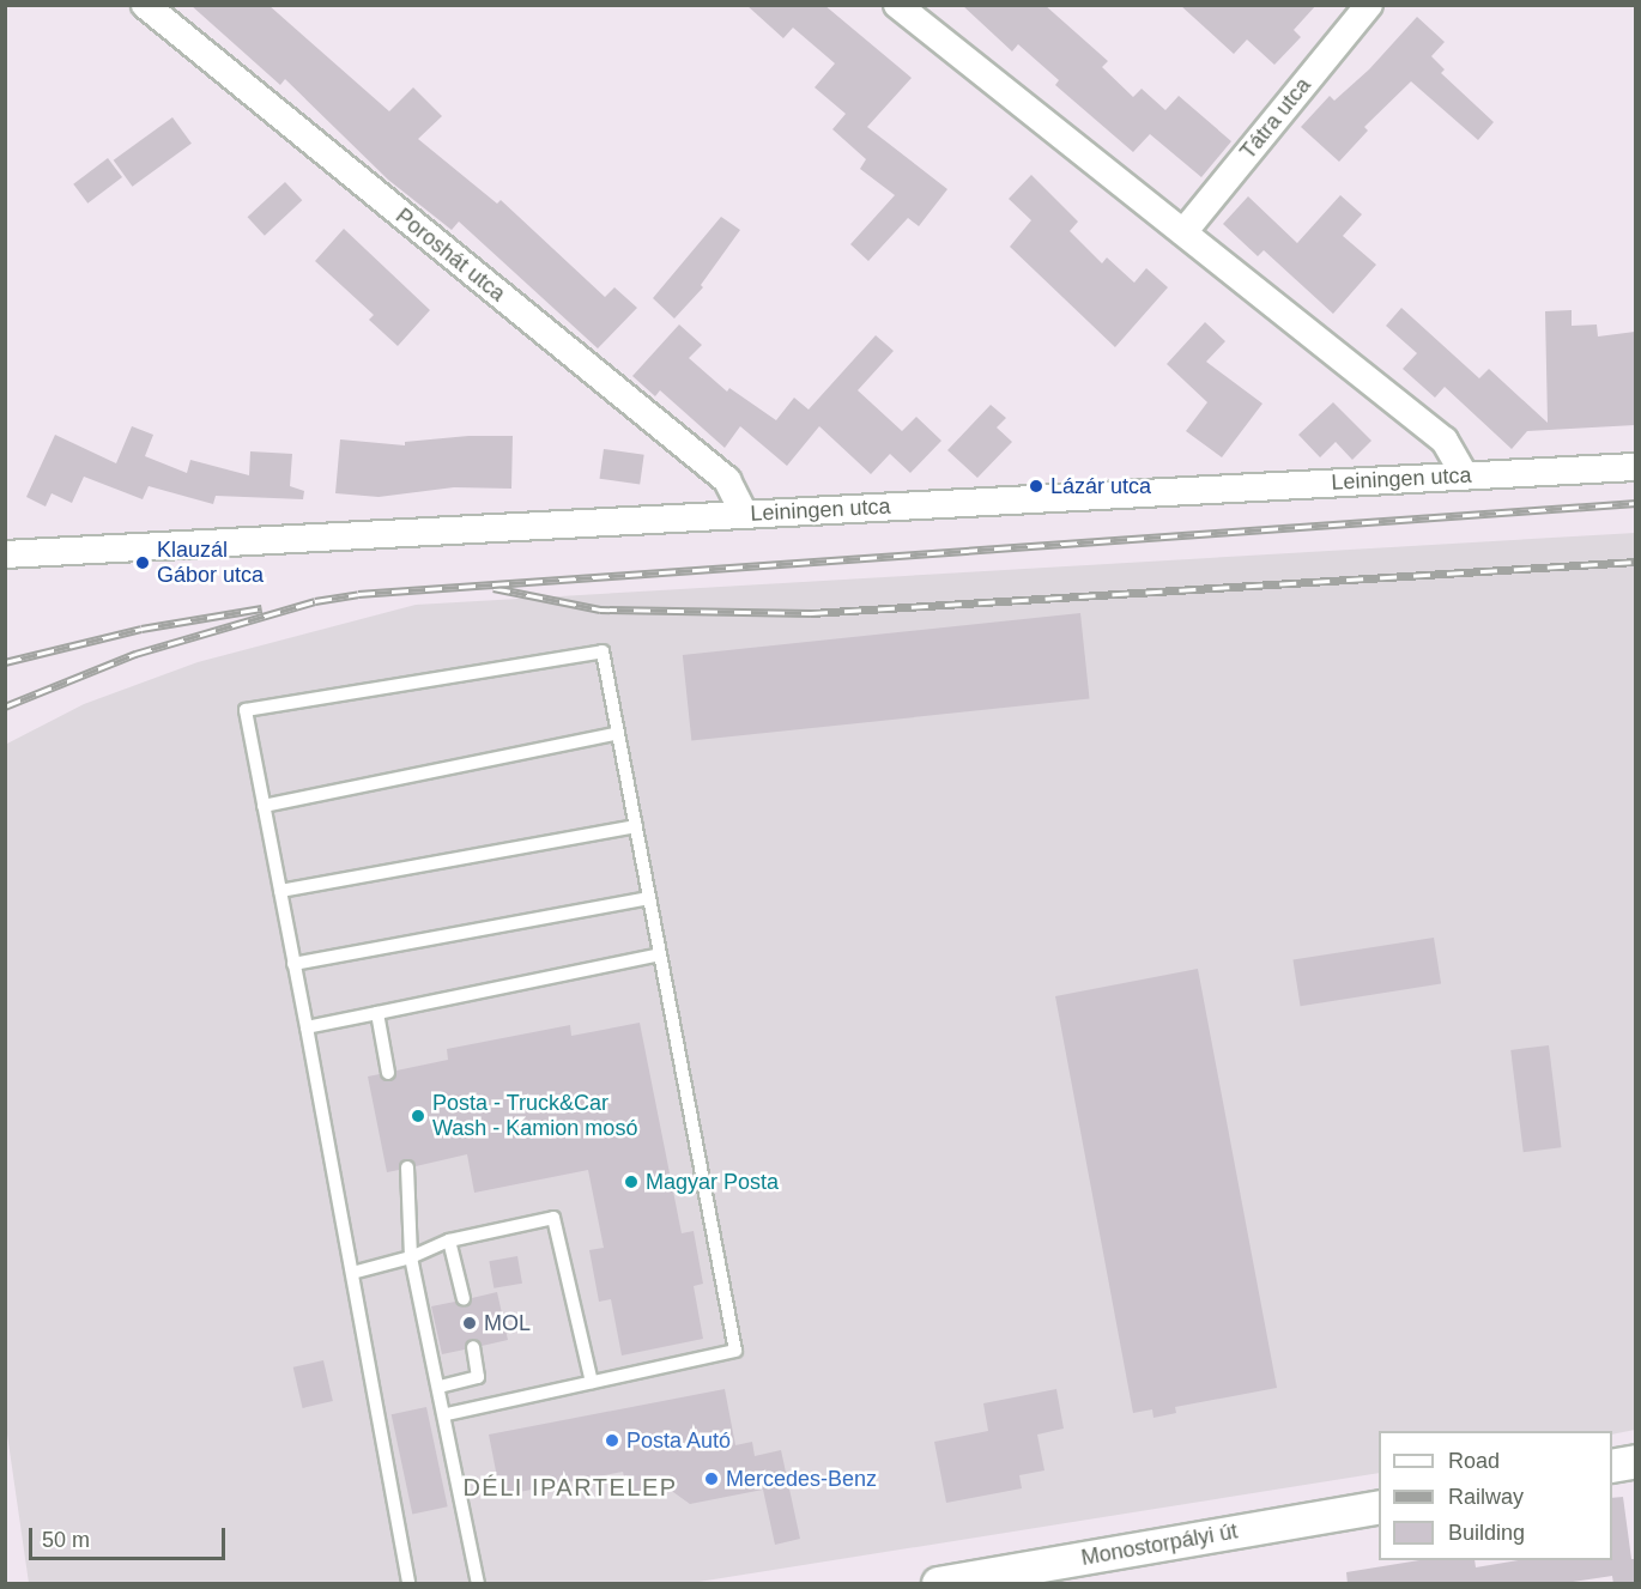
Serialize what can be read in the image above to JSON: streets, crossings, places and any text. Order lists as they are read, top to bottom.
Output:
{
  "streets": {
    "street": [
      "Tátra utca",
      "Poroshát utca",
      "Leiningen utca",
      "Monostorpályi út"
    ]
  },
  "crossings": [
    ["Poroshát utca", "Leiningen utca"]
  ],
  "districts": ["DÉLI IPARTELEP"],
  "places": [
    "Lázár utca",
    "Klauzál Gábor utca",
    "Posta - Truck&Car Wash - Kamion mosó",
    "Magyar Posta",
    "MOL",
    "Posta Autó",
    "Mercedes-Benz"
  ],
  "legend": ["Road", "Railway", "Building"],
  "scale_bar": "50 m"
}
